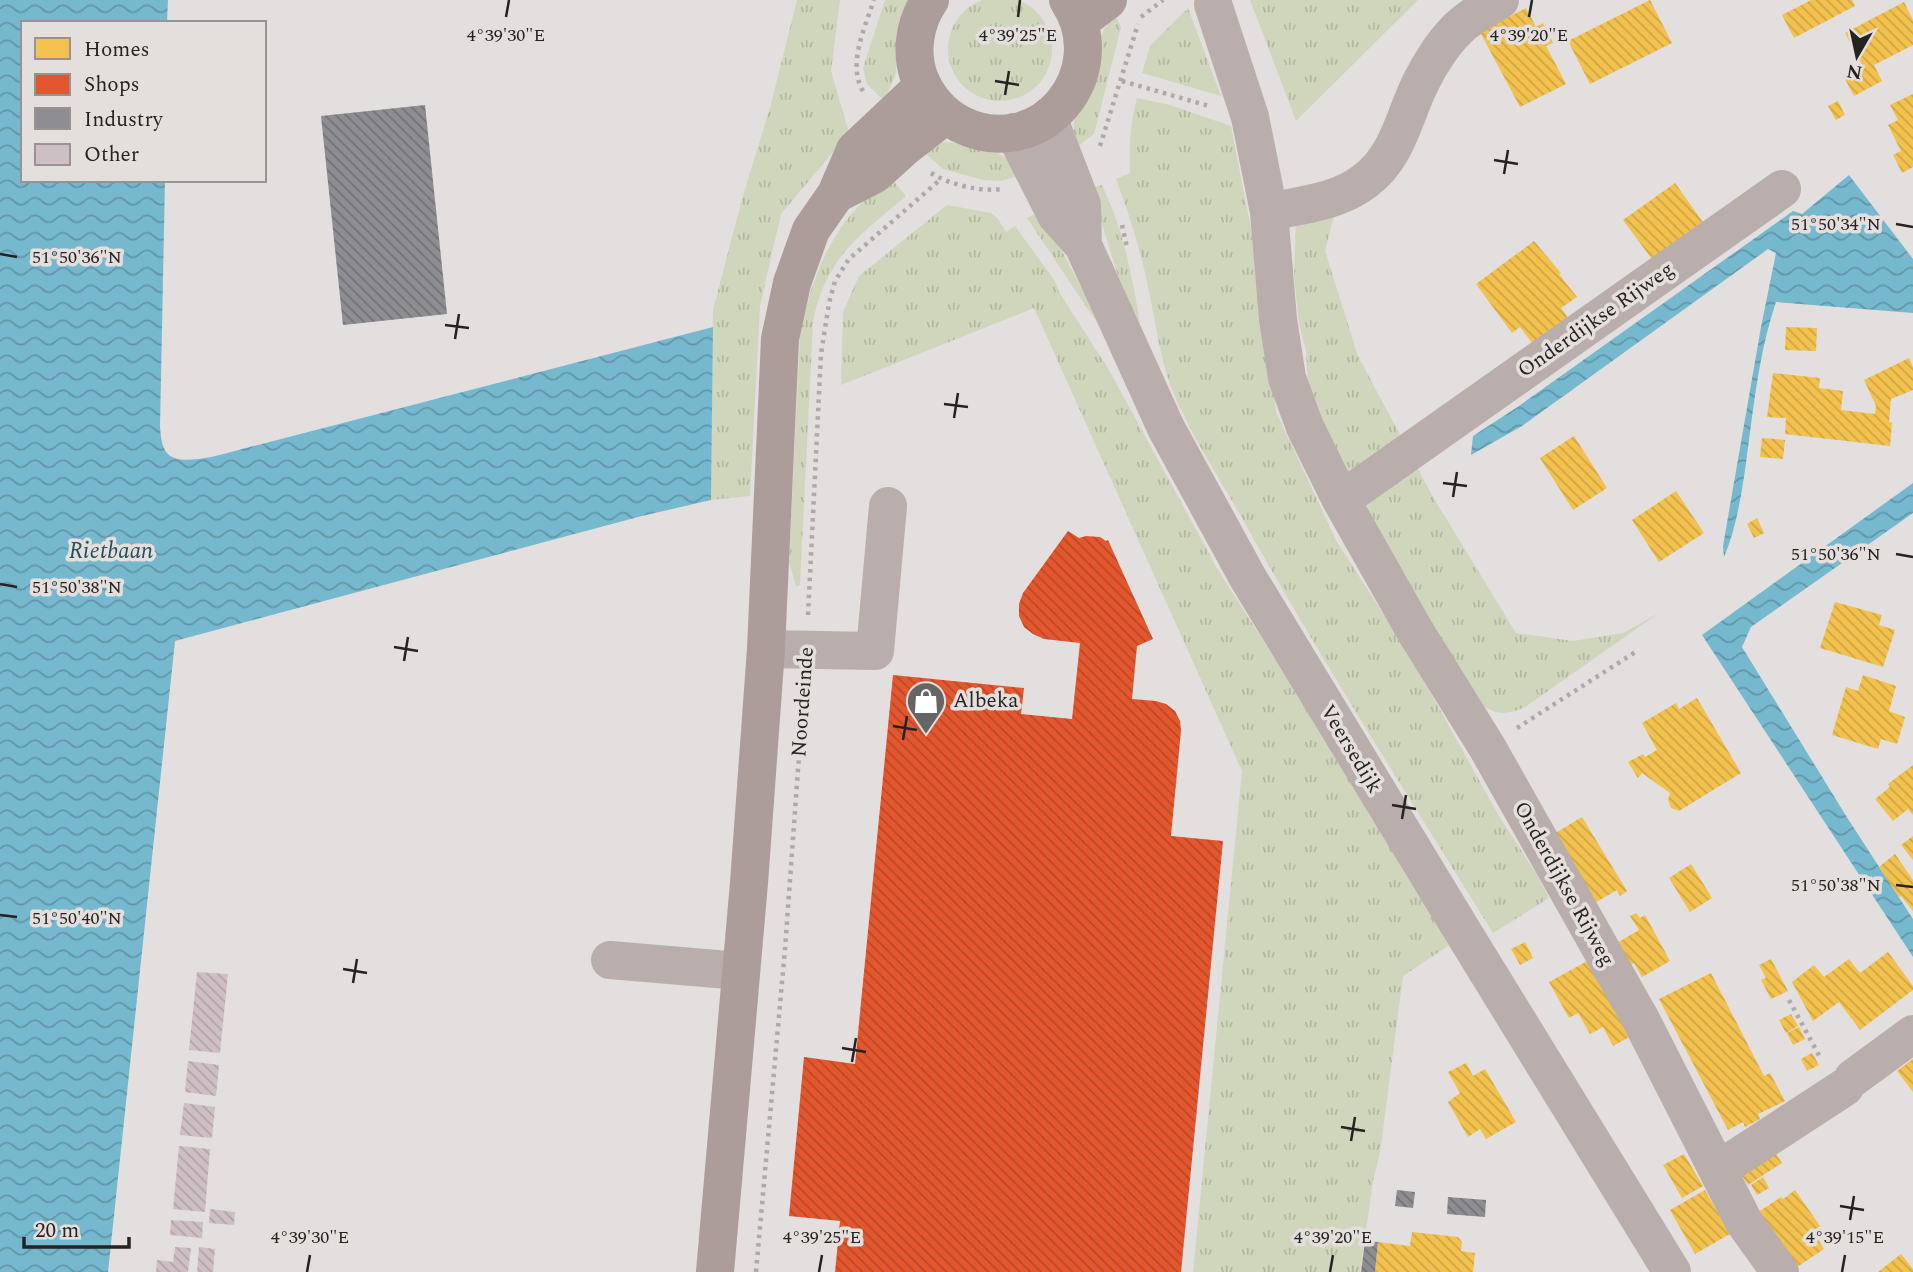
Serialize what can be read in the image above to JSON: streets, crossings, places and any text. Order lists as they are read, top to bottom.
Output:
{
  "streets": {
    "main road": ["Noordeinde"],
    "street": ["Onderdijkse Rijweg", "Veersedijk"]
  },
  "water": ["Rietbaan"],
  "places": {
    "shop": ["Albeka"]
  },
  "legend": [
    "Homes",
    "Shops",
    "Industry",
    "Other"
  ],
  "scale_bar": "20 m",
  "north": "bottom",
  "coordinates": [
    "4°39'30\"E",
    "4°39'25\"E",
    "4°39'20\"E",
    "51°50'34\"N",
    "51°50'36\"N",
    "51°50'38\"N",
    "51°50'40\"N",
    "4°39'15\"E"
  ]
}
